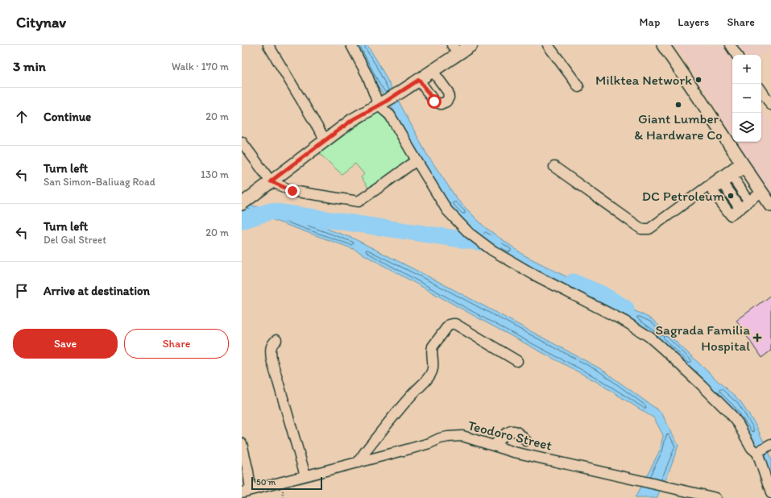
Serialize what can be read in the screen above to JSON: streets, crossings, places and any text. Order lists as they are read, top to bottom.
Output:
{
  "streets": {
    "street": ["Teodoro Street"]
  },
  "places": {
    "other": ["Milktea Network", "Giant Lumber & Hardware Co", "DC Petroleum"],
    "health": ["Sagrada Familia Hospital"]
  },
  "scale_bar": "50 m",
  "page": {
    "header": "Citynav",
    "nav": ["Map", "Layers", "Share"],
    "heading": ["3 min", "Walk · 170 m"],
    "map_buttons": ["+", "−"],
    "list": [
      ["Continue", "20 m"],
      ["Turn left", "San Simon-Baliuag Road", "130 m"],
      ["Turn left", "Del Gal Street", "20 m"],
      "Arrive at destination"
    ],
    "buttons": ["Save", "Share"],
    "scale": "50 m"
  }
}
